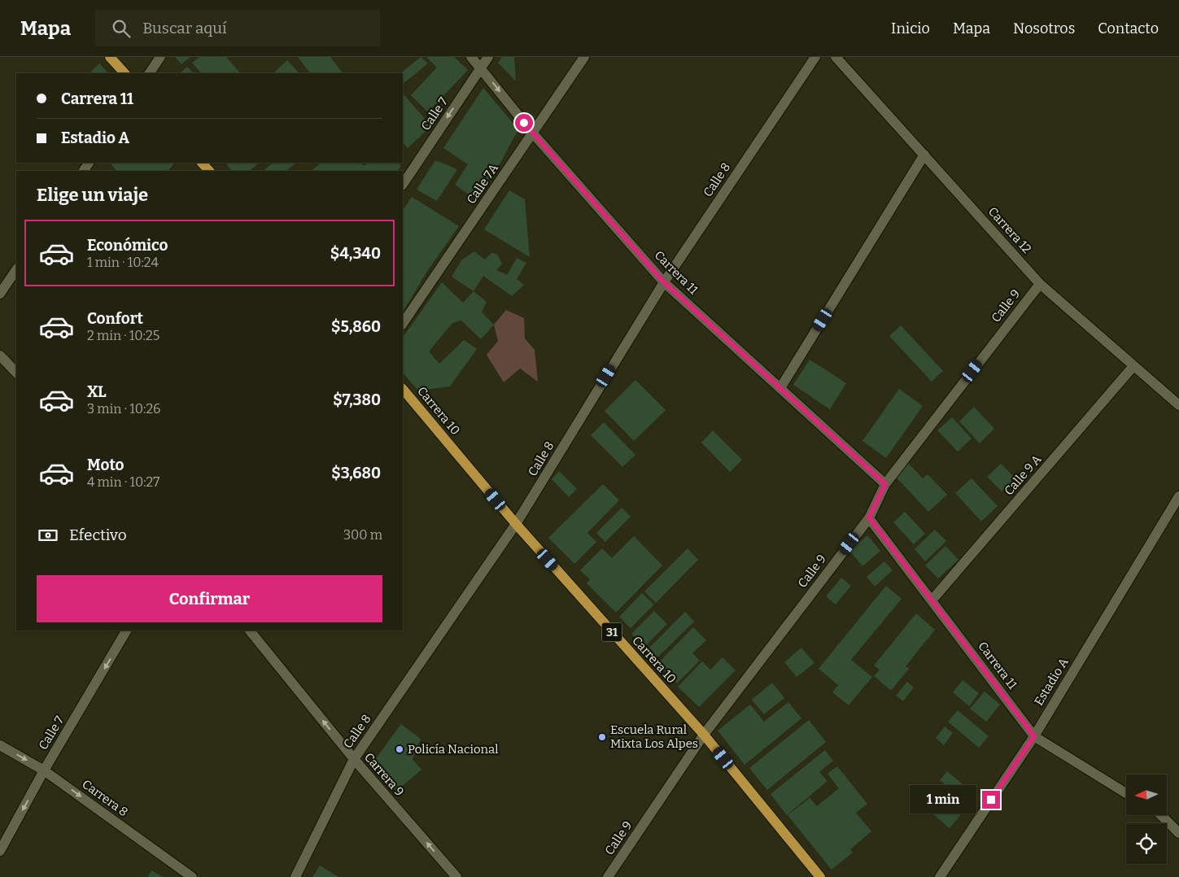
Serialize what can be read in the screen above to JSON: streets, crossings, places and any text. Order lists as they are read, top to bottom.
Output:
{
  "streets": {
    "main road": ["Carrera 10", "31"],
    "street": [
      "Calle 7",
      "Calle 8",
      "Calle 7A",
      "Carrera 12",
      "Carrera 11",
      "Calle 9",
      "Calle 9 A",
      "Estadio A",
      "Carrera 9",
      "Carrera 8"
    ]
  },
  "crossings": [
    ["Calle 7", "Carrera 11"],
    ["Calle 7", "Carrera 8"],
    ["Calle 8", "Carrera 11"],
    ["Calle 8", "Carrera 10"],
    ["Calle 8", "Carrera 9"],
    ["Calle 7A", "Carrera 11"],
    ["Carrera 12", "Calle 9"],
    ["Carrera 12", "Calle 9 A"],
    ["Carrera 11", "Calle 9"],
    ["Carrera 11", "Calle 9 A"],
    ["Carrera 11", "Estadio A"],
    ["Calle 9", "Carrera 10"]
  ],
  "one_way": ["Calle 7", "Carrera 9", "Carrera 8"],
  "places": ["Escuela Rural Mixta Los Alpes", "Policía Nacional"],
  "north": "left",
  "page": {
    "header": "Mapa",
    "search": "Buscar aquí",
    "nav": [
      "Inicio",
      "Mapa",
      "Nosotros",
      "Contacto"
    ],
    "banner": ["Carrera 11", "Estadio A"],
    "heading": "Elige un viaje",
    "list": [
      {
        "name": "Económico",
        "note": "1 min · 10:24",
        "value": "$4,340"
      },
      {
        "name": "Confort",
        "note": "2 min · 10:25",
        "value": "$5,860"
      },
      {
        "name": "XL",
        "note": "3 min · 10:26",
        "value": "$7,380"
      },
      {
        "name": "Moto",
        "note": "4 min · 10:27",
        "value": "$3,680"
      }
    ],
    "pay": ["Efectivo", "300 m"],
    "buttons": "Confirmar",
    "bubble": "1 min"
  }
}
